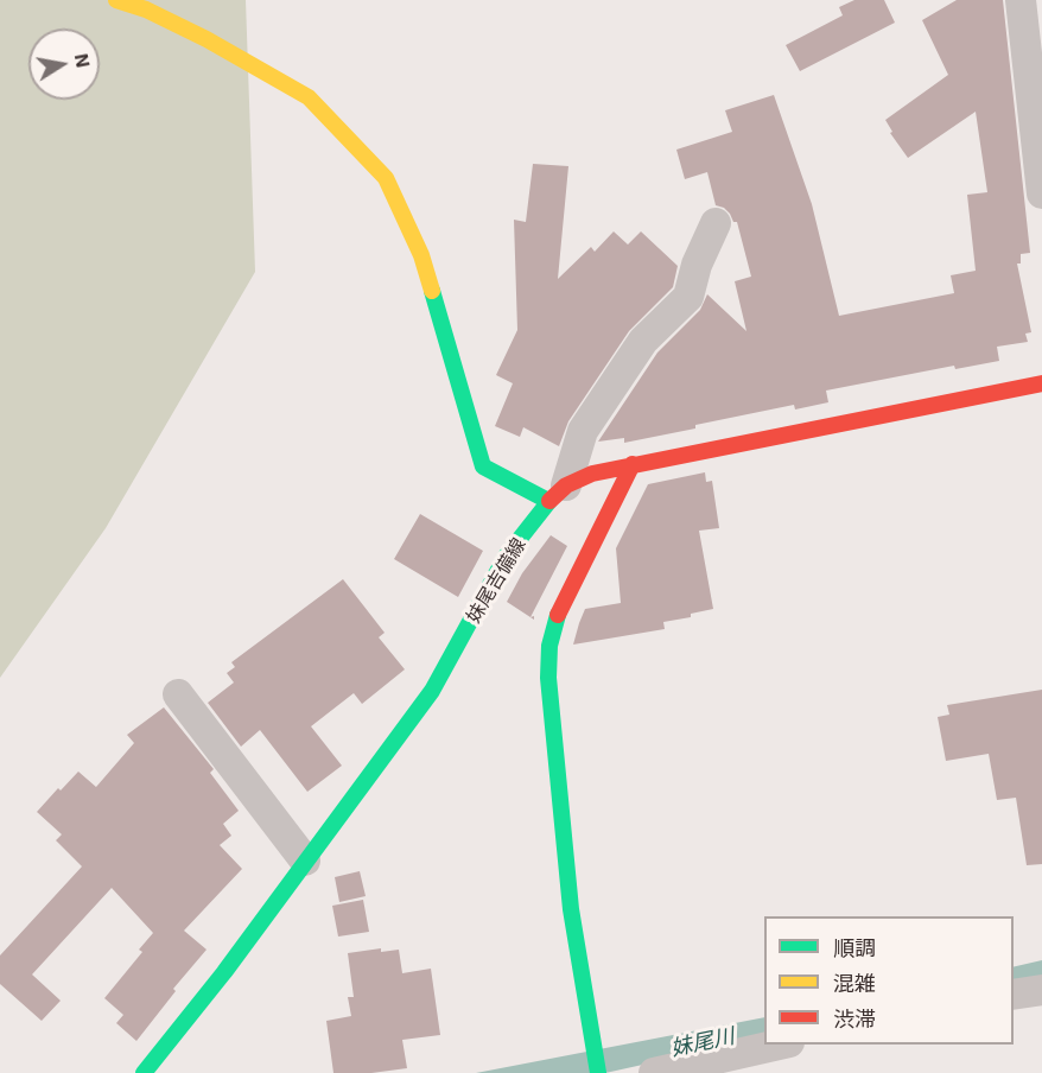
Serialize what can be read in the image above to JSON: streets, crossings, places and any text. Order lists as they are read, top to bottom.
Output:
{
  "streets": {
    "street": ["妹尾吉備線"]
  },
  "water": ["妹尾川"],
  "legend": ["順調", "混雑", "渋滞"],
  "north": "right"
}
